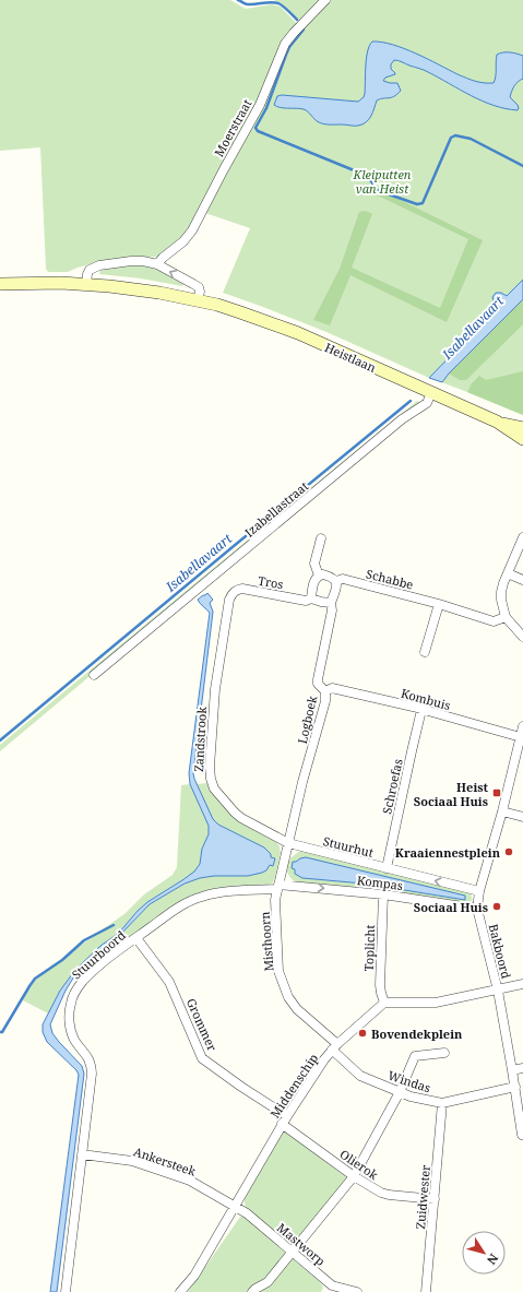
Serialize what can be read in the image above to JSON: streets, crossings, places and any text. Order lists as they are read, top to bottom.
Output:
{
  "streets": {
    "main road": ["Heistlaan"],
    "street": [
      "Moerstraat",
      "Izabellastraat",
      "Schabbe",
      "Tros",
      "Kombuis",
      "Logboek",
      "Zandstrook",
      "Schroefas",
      "Stuurhut",
      "Kompas",
      "Misthoorn",
      "Toplicht",
      "Bakboord",
      "Stuurboord",
      "Grommer",
      "Windas",
      "Middenschip",
      "Ankersteek",
      "Olierok",
      "Zuidwester",
      "Mastworp"
    ]
  },
  "crossings": [
    ["Heistlaan", "Izabellastraat"],
    ["Schabbe", "Tros"],
    ["Schabbe", "Logboek"],
    ["Tros", "Logboek"],
    ["Tros", "Zandstrook"],
    ["Kombuis", "Logboek"],
    ["Kombuis", "Schroefas"],
    ["Kombuis", "Bakboord"],
    ["Logboek", "Zandstrook"],
    ["Logboek", "Stuurhut"],
    ["Logboek", "Misthoorn"],
    ["Zandstrook", "Stuurhut"],
    ["Zandstrook", "Misthoorn"],
    ["Schroefas", "Stuurhut"],
    ["Stuurhut", "Misthoorn"],
    ["Stuurhut", "Bakboord"],
    ["Kompas", "Misthoorn"],
    ["Kompas", "Toplicht"],
    ["Kompas", "Bakboord"],
    ["Kompas", "Stuurboord"],
    ["Misthoorn", "Stuurboord"],
    ["Misthoorn", "Windas"],
    ["Misthoorn", "Middenschip"],
    ["Toplicht", "Middenschip"],
    ["Bakboord", "Windas"],
    ["Stuurboord", "Grommer"],
    ["Stuurboord", "Ankersteek"],
    ["Grommer", "Middenschip"],
    ["Grommer", "Olierok"],
    ["Windas", "Middenschip"],
    ["Windas", "Zuidwester"],
    ["Middenschip", "Ankersteek"],
    ["Middenschip", "Olierok"],
    ["Middenschip", "Mastworp"],
    ["Ankersteek", "Mastworp"],
    ["Olierok", "Zuidwester"]
  ],
  "one_way": ["Stuurhut", "Kompas"],
  "water": ["Isabellavaart"],
  "parks": ["Kleiputten van Heist"],
  "places": {
    "transit": ["Heist Sociaal Huis"],
    "other": ["Kraaiennestplein", "Sociaal Huis", "Bovendekplein"]
  },
  "north": "bottom right"
}
